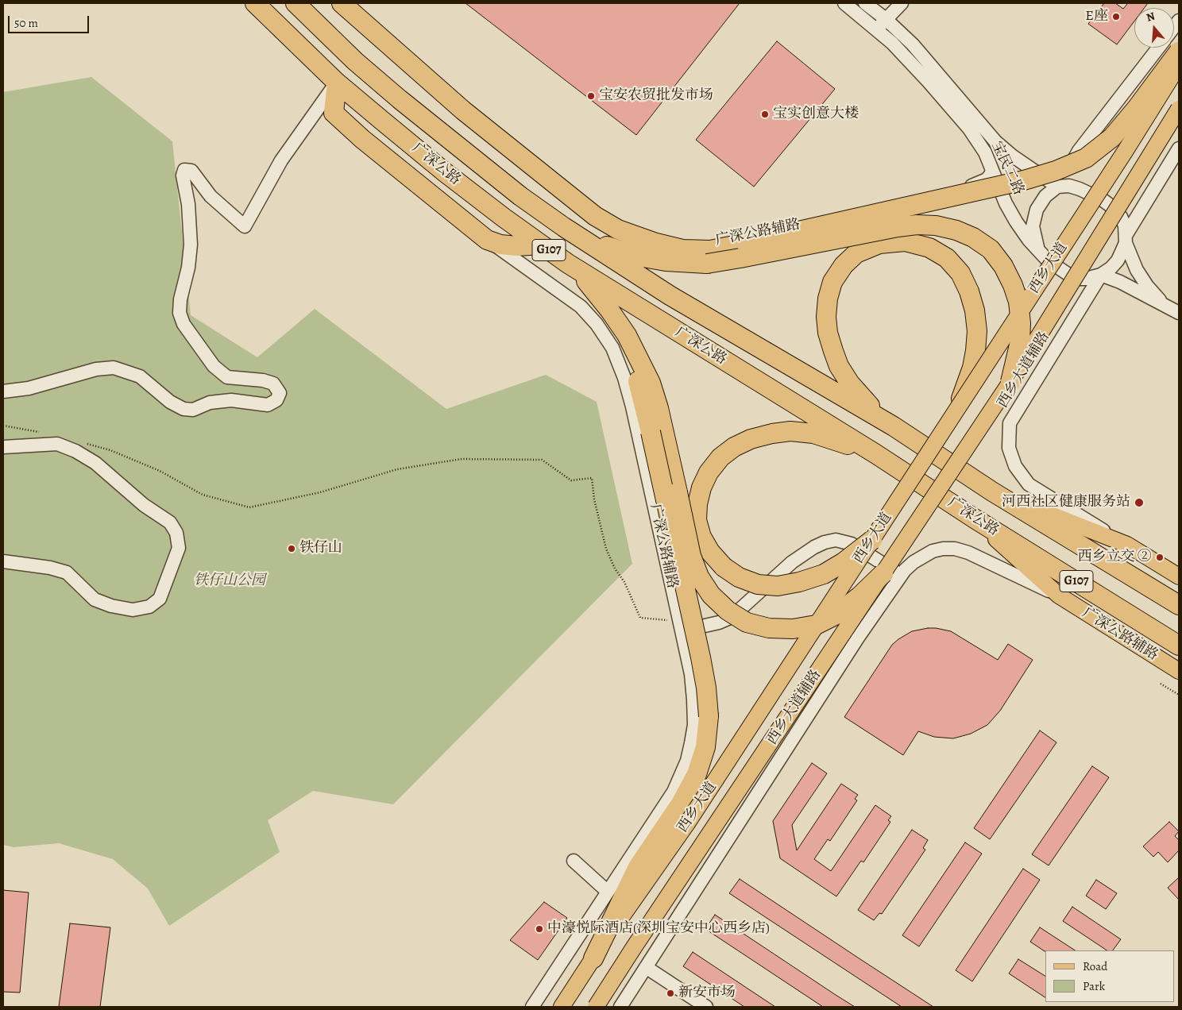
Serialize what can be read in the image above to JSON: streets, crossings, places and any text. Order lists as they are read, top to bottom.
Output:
{
  "streets": {
    "highway": ["广深公路", "G107"],
    "main road": ["广深公路辅路", "西乡大道"],
    "street": ["宝民二路", "西乡大道辅路"]
  },
  "crossings": [
    ["广深公路", "广深公路辅路"],
    ["宝民二路", "广深公路辅路"],
    ["宝民二路", "西乡大道辅路"],
    ["广深公路辅路", "西乡大道辅路"],
    ["西乡大道", "西乡大道辅路"]
  ],
  "parks": ["铁仔山公园"],
  "places": [
    "E座",
    "宝安农贸批发市场",
    "宝实创意大楼",
    "河西社区健康服务站",
    "铁仔山",
    "西乡立交 ②",
    "中濠悦际酒店(深圳宝安中心西乡店)",
    "新安市场"
  ],
  "legend": ["Road", "Park"],
  "scale_bar": "50 m",
  "north": "top"
}
